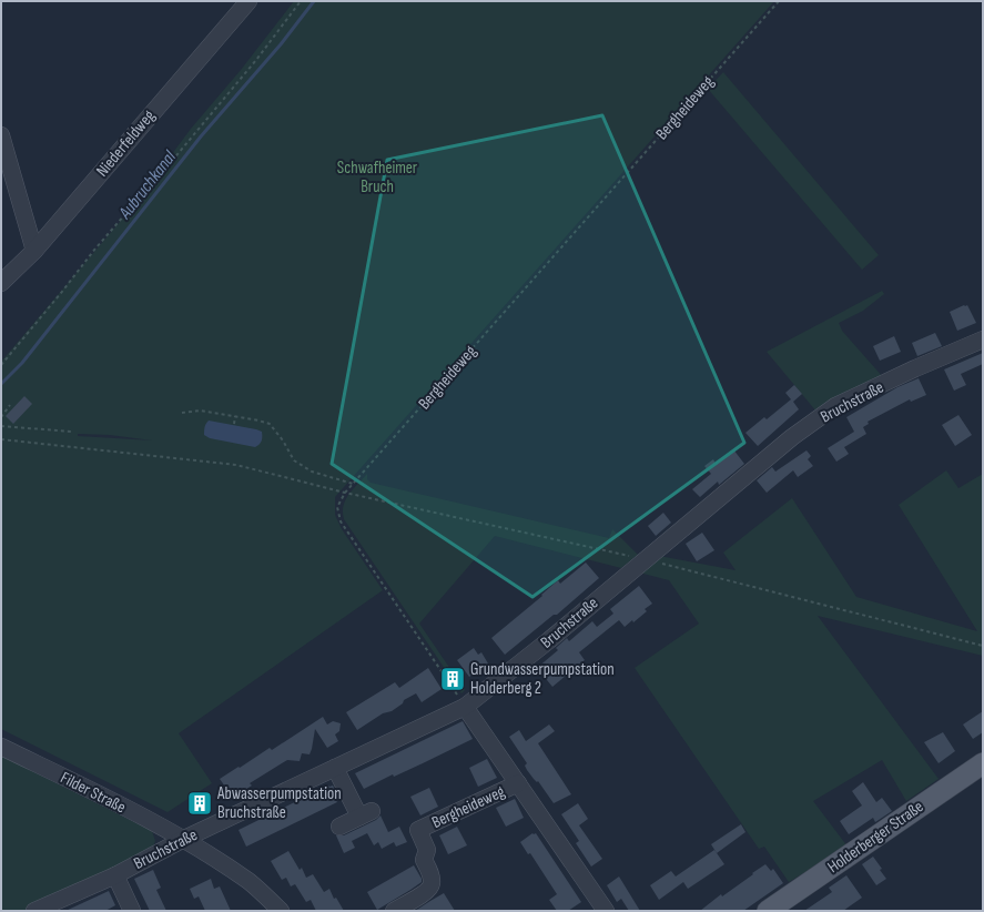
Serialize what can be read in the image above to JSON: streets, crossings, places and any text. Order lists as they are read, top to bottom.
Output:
{
  "streets": {
    "main road": ["Holderberger Straße"],
    "street": [
      "Bergheideweg",
      "Niederfeldweg",
      "Bruchstraße",
      "Filder Straße"
    ]
  },
  "crossings": [
    ["Bergheideweg", "Bruchstraße"],
    ["Bruchstraße", "Filder Straße"]
  ],
  "water": ["Aubruchkanal"],
  "parks": ["Schwafheimer Bruch"],
  "places": {
    "building": ["Grundwasserpumpstation Holderberg 2", "Abwasserpumpstation Bruchstraße"]
  }
}
